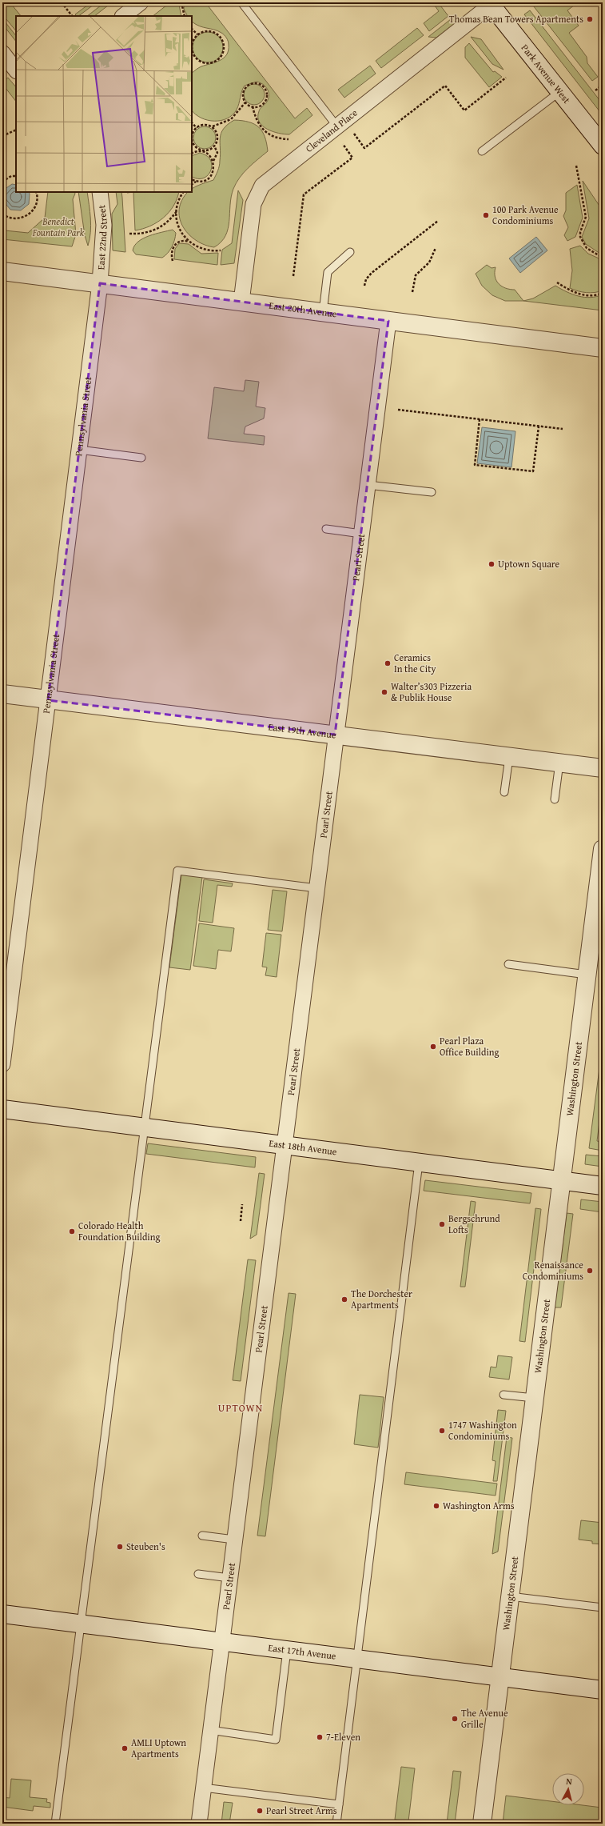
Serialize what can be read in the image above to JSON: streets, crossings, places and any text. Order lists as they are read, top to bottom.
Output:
{
  "streets": {
    "street": [
      "Park Avenue West",
      "Cleveland Place",
      "East 22nd Street",
      "East 20th Avenue",
      "Pennsylvania Street",
      "Pearl Street",
      "East 19th Avenue",
      "Washington Street",
      "East 18th Avenue",
      "East 17th Avenue"
    ]
  },
  "crossings": [
    ["Park Avenue West", "Cleveland Place"],
    ["Cleveland Place", "East 20th Avenue"],
    ["East 22nd Street", "East 20th Avenue"],
    ["East 22nd Street", "Pennsylvania Street"],
    ["East 20th Avenue", "Pennsylvania Street"],
    ["East 20th Avenue", "Pearl Street"],
    ["Pennsylvania Street", "East 19th Avenue"],
    ["Pearl Street", "East 19th Avenue"],
    ["Pearl Street", "East 18th Avenue"],
    ["Pearl Street", "East 17th Avenue"],
    ["Washington Street", "East 18th Avenue"],
    ["Washington Street", "East 17th Avenue"]
  ],
  "districts": ["UPTOWN"],
  "parks": ["Benedict Fountain Park"],
  "places": [
    "Thomas Bean Towers Apartments",
    "100 Park Avenue Condominiums",
    "Uptown Square",
    "Ceramics In the City",
    "Walter’s303 Pizzeria & Publik House",
    "Pearl Plaza Office Building",
    "Bergschrund Lofts",
    "Colorado Health Foundation Building",
    "Renaissance Condominiums",
    "The Dorchester Apartments",
    "1747 Washington Condominiums",
    "Washington Arms",
    "Steuben's",
    "The Avenue Grille",
    "7-Eleven",
    "AMLI Uptown Apartments",
    "Pearl Street Arms"
  ],
  "north": "top"
}
